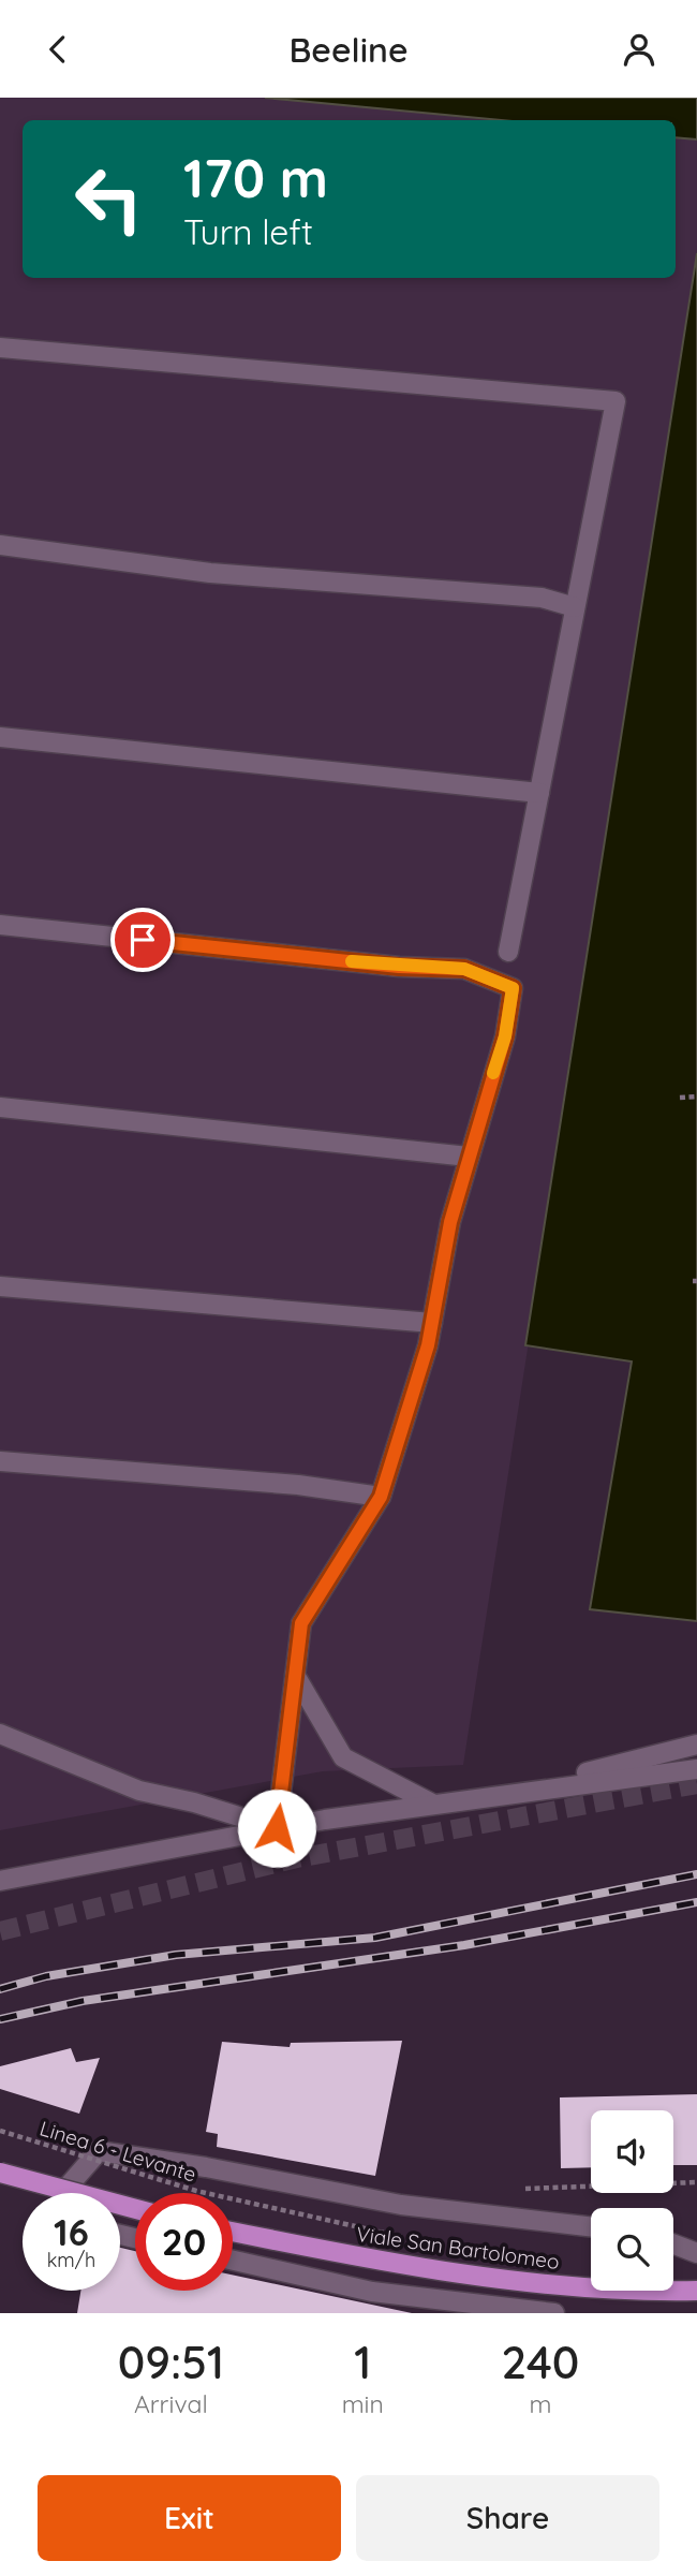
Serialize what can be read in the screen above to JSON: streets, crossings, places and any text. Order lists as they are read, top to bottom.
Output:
{
  "streets": {
    "main road": ["Viale San Bartolomeo"],
    "path": ["Linea 6 - Levante"]
  },
  "page": {
    "header": "Beeline",
    "turn": ["170 m", "Turn left"],
    "speed": "16 km/h",
    "limit": "20",
    "eta": [
      "09:51",
      "Arrival",
      "1",
      "min",
      "240",
      "m"
    ],
    "buttons": ["Exit", "Share"]
  }
}
